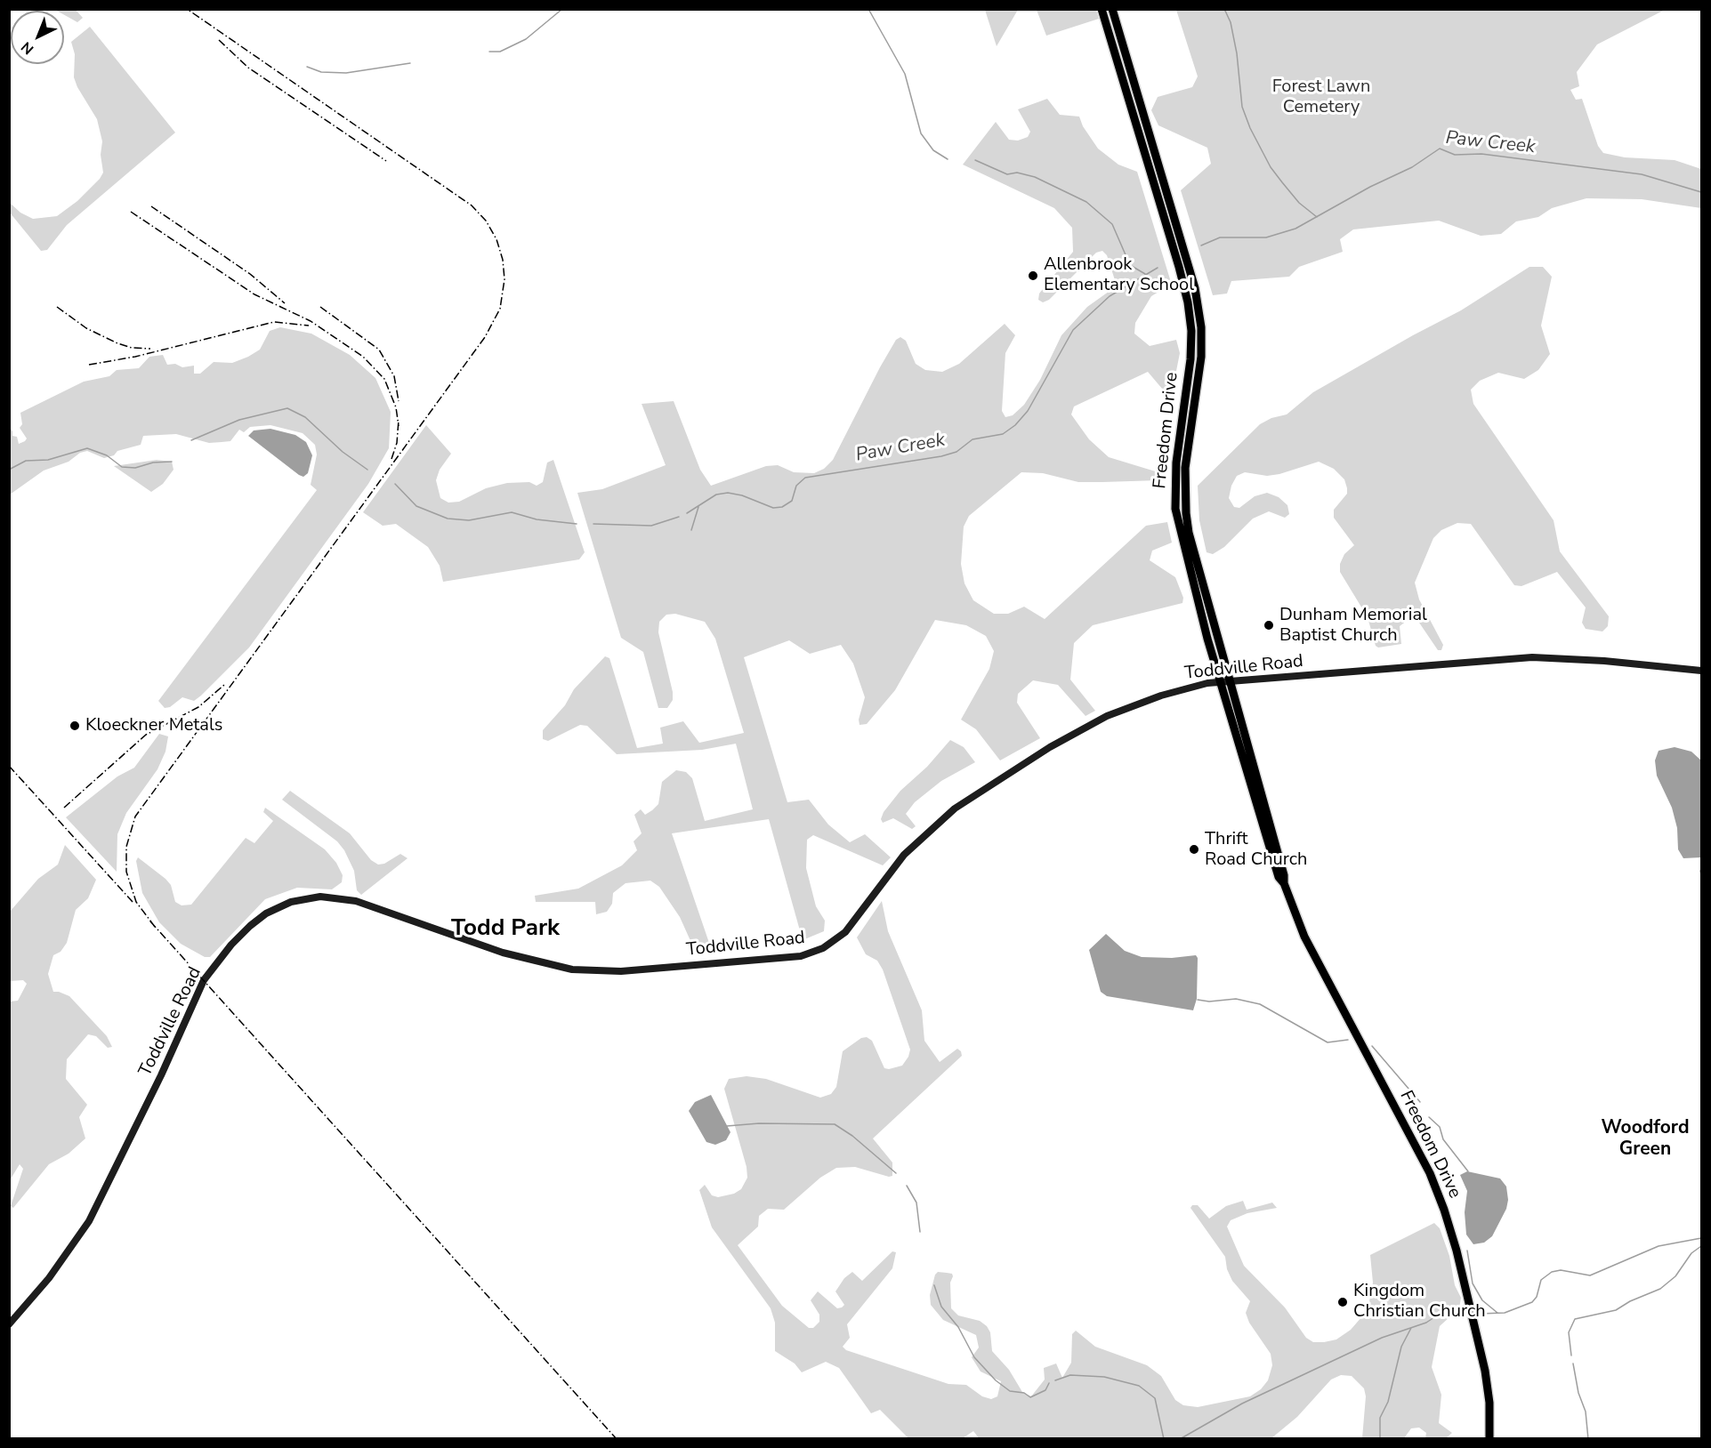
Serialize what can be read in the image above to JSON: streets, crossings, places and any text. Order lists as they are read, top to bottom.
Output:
{
  "streets": {
    "main road": ["Freedom Drive"],
    "street": ["Toddville Road"]
  },
  "crossings": [
    ["Freedom Drive", "Toddville Road"]
  ],
  "districts": ["Todd Park", "Woodford Green"],
  "water": ["Paw Creek"],
  "parks": ["Forest Lawn Cemetery"],
  "places": [
    "Allenbrook Elementary School",
    "Dunham Memorial Baptist Church",
    "Kloeckner Metals",
    "Thrift Road Church",
    "Kingdom Christian Church"
  ],
  "north": "bottom left"
}
